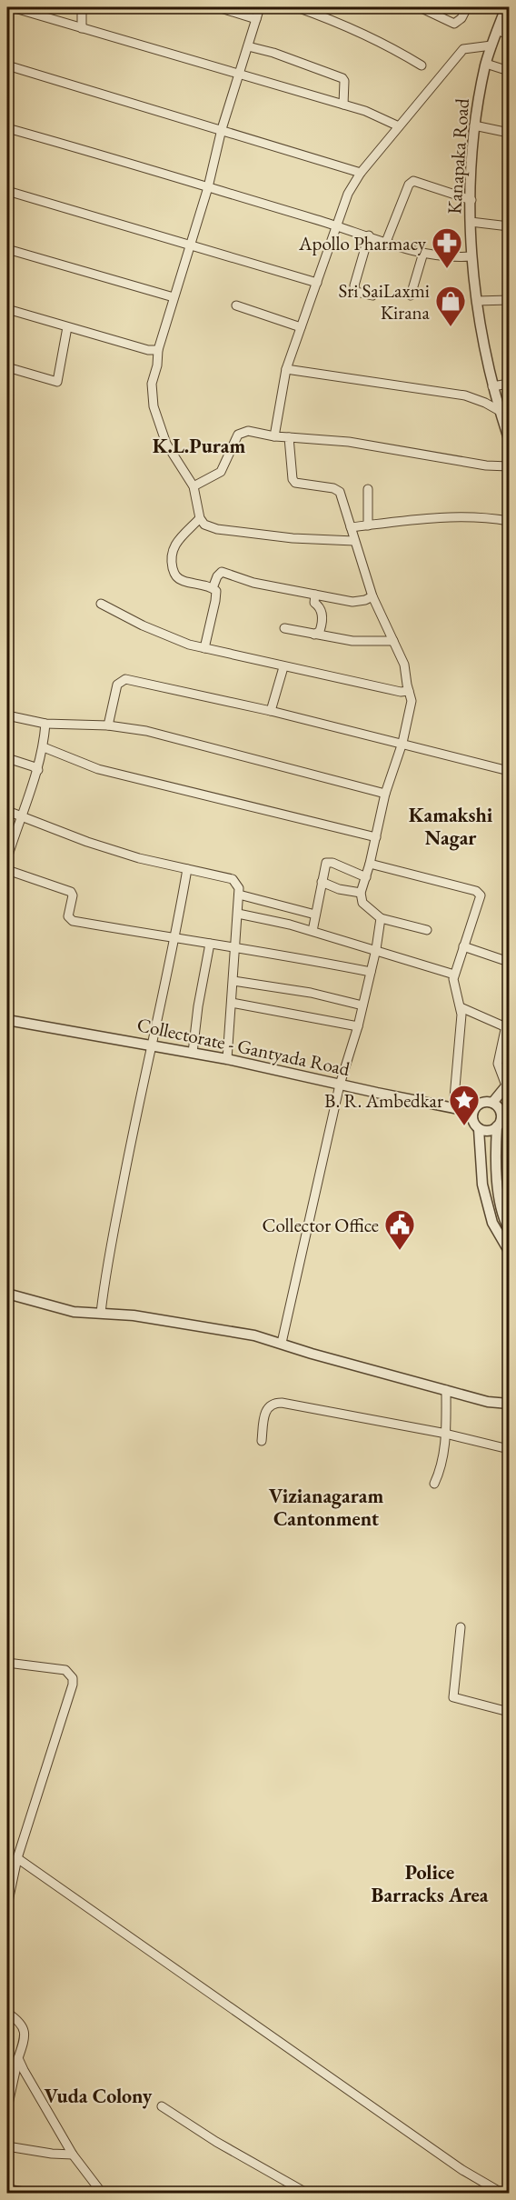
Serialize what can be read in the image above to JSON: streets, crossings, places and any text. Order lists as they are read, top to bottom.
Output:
{
  "streets": {
    "street": ["Kanapaka Road", "Collectorate - Gantyada Road"]
  },
  "districts": [
    "K.L.Puram",
    "Kamakshi Nagar",
    "Vizianagaram Cantonment",
    "Police Barracks Area",
    "Vuda Colony"
  ],
  "places": {
    "pharmacy": ["Apollo Pharmacy"],
    "shop": ["Sri SaiLaxmi Kirana"],
    "place": ["B. R. Ambedkar"],
    "public building": ["Collector Office"]
  }
}
